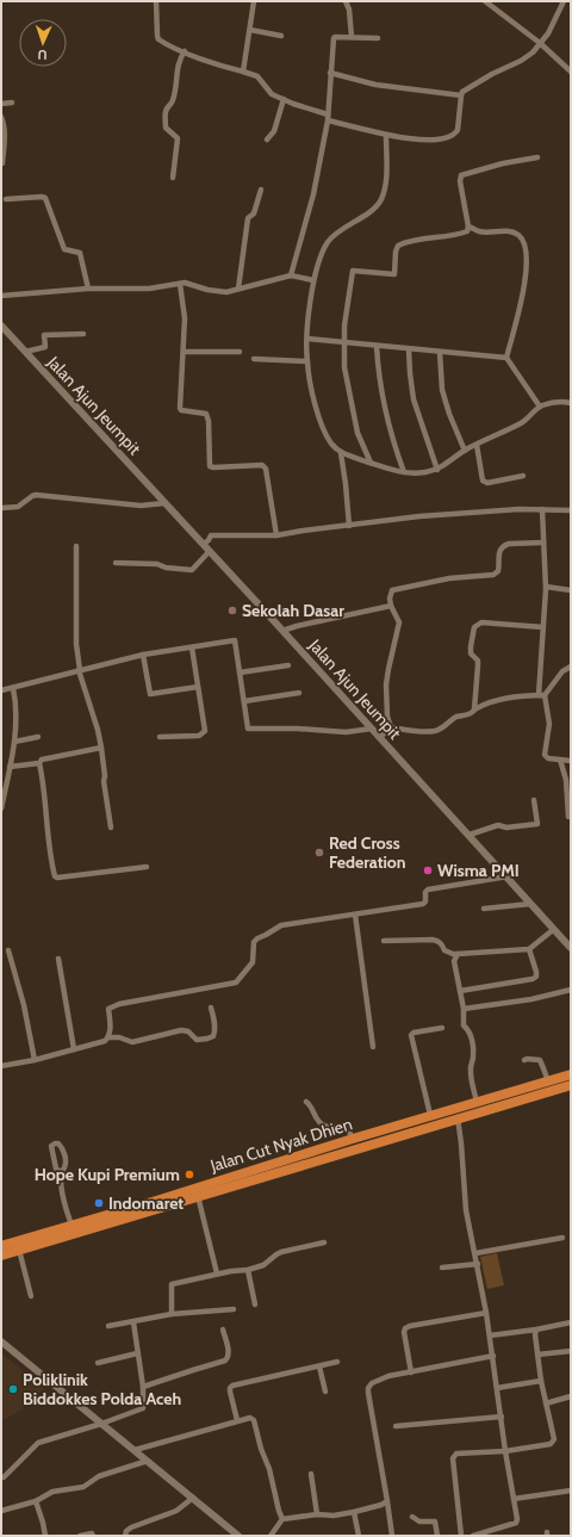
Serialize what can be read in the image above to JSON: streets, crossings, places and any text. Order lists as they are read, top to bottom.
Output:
{
  "streets": {
    "highway": ["Jalan Cut Nyak Dhien"],
    "street": ["Jalan Ajun Jeumpit"]
  },
  "places": [
    "Sekolah Dasar",
    "Red Cross Federation",
    "Wisma PMI",
    "Hope Kupi Premium",
    "Indomaret",
    "Poliklinik Biddokkes Polda Aceh"
  ],
  "north": "bottom"
}
